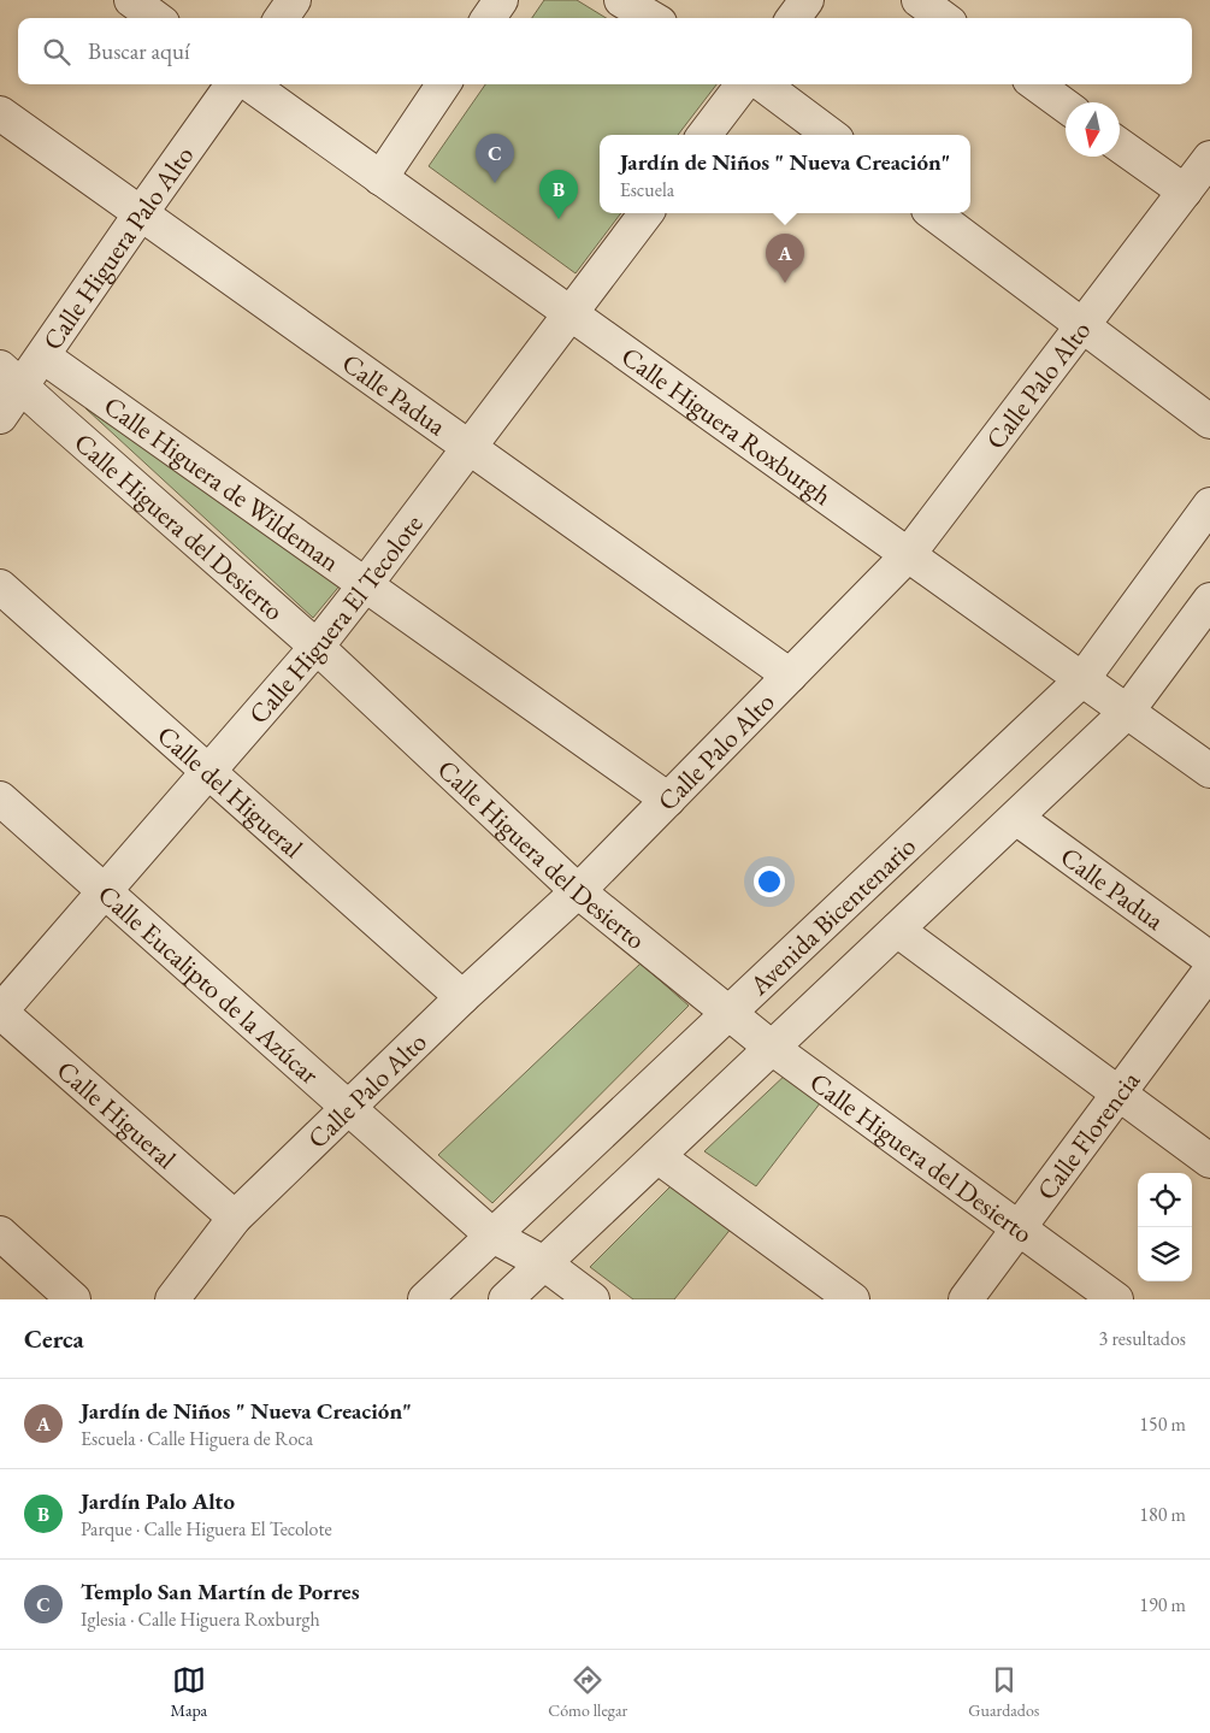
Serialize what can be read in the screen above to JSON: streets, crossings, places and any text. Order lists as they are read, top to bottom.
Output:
{
  "streets": {
    "street": [
      "Calle Higuera Palo Alto",
      "Calle Palo Alto",
      "Calle Padua",
      "Calle Higuera Roxburgh",
      "Calle Higuera de Wildeman",
      "Calle Higuera del Desierto",
      "Calle Higuera El Tecolote",
      "Calle del Higueral",
      "Avenida Bicentenario",
      "Calle Eucalipto de la Azúcar",
      "Calle Higueral",
      "Calle Florencia"
    ]
  },
  "crossings": [
    ["Calle Higuera Palo Alto", "Calle Padua"],
    ["Calle Higuera Palo Alto", "Calle Higuera de Wildeman"],
    ["Calle Higuera Palo Alto", "Calle Higuera del Desierto"],
    ["Calle Palo Alto", "Calle Padua"],
    ["Calle Palo Alto", "Calle Higuera Roxburgh"],
    ["Calle Palo Alto", "Calle Higuera de Wildeman"],
    ["Calle Palo Alto", "Calle Higuera del Desierto"],
    ["Calle Palo Alto", "Calle del Higueral"],
    ["Calle Palo Alto", "Calle Eucalipto de la Azúcar"],
    ["Calle Palo Alto", "Calle Higueral"],
    ["Calle Padua", "Calle Higuera El Tecolote"],
    ["Calle Padua", "Avenida Bicentenario"],
    ["Calle Higuera Roxburgh", "Calle Higuera El Tecolote"],
    ["Calle Higuera Roxburgh", "Avenida Bicentenario"],
    ["Calle Higuera de Wildeman", "Calle Higuera El Tecolote"],
    ["Calle Higuera del Desierto", "Calle Higuera El Tecolote"],
    ["Calle Higuera del Desierto", "Avenida Bicentenario"],
    ["Calle Higuera del Desierto", "Calle Florencia"],
    ["Calle Higuera El Tecolote", "Calle del Higueral"],
    ["Calle Higuera El Tecolote", "Calle Eucalipto de la Azúcar"],
    ["Calle Higuera El Tecolote", "Calle Higueral"],
    ["Avenida Bicentenario", "Calle Eucalipto de la Azúcar"]
  ],
  "north": "bottom",
  "page": {
    "search": "Buscar aquí",
    "pins": ["C", "B", "A"],
    "popup": ["Jardín de Niños \" Nueva Creación\"", "Escuela"],
    "heading": ["Cerca", "3 resultados"],
    "list": [
      {
        "mark": "A",
        "name": "Jardín de Niños \" Nueva Creación\"",
        "note": "Escuela · Calle Higuera de Roca",
        "value": "150 m"
      },
      {
        "mark": "B",
        "name": "Jardín Palo Alto",
        "note": "Parque · Calle Higuera El Tecolote",
        "value": "180 m"
      },
      {
        "mark": "C",
        "name": "Templo San Martín de Porres",
        "note": "Iglesia · Calle Higuera Roxburgh",
        "value": "190 m"
      }
    ],
    "nav": ["Mapa", "Cómo llegar", "Guardados"]
  }
}
